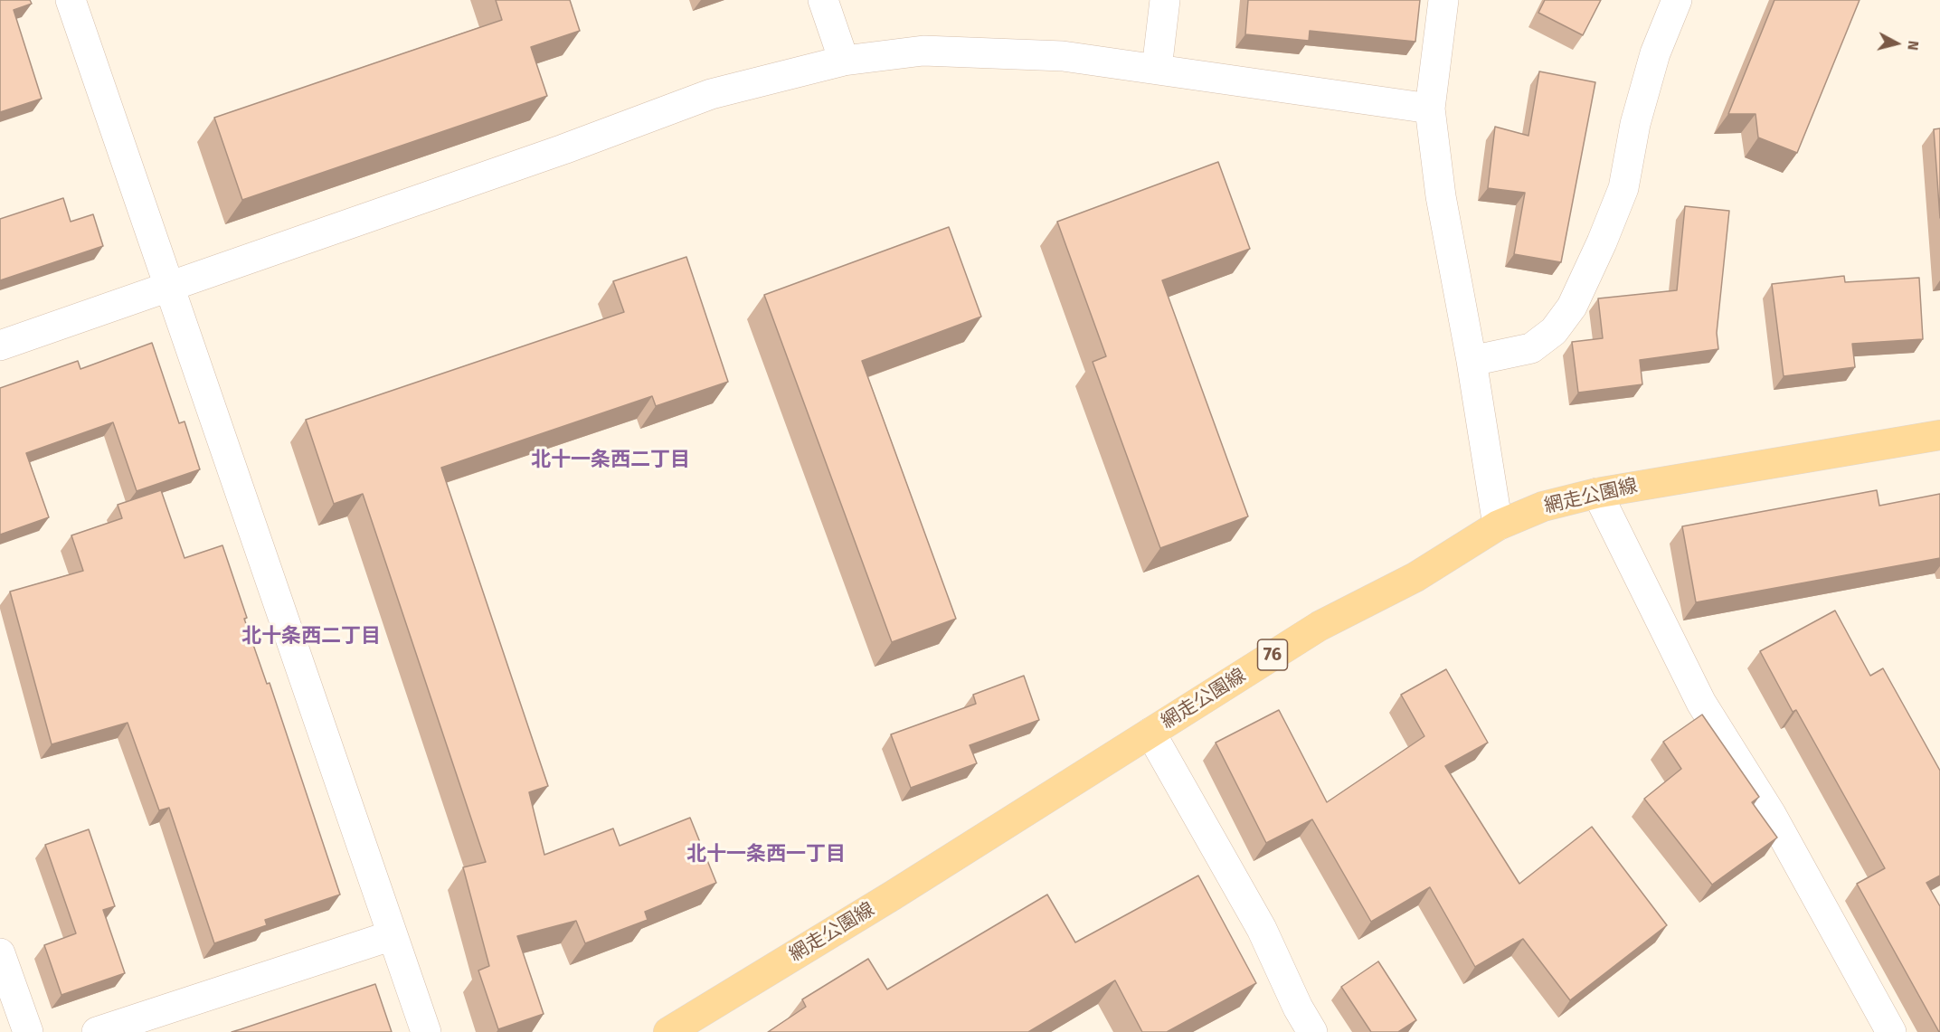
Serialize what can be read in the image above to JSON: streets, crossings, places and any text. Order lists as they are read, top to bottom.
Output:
{
  "streets": {
    "main road": ["網走公園線", "76"]
  },
  "districts": ["北十一条西二丁目", "北十条西二丁目", "北十一条西一丁目"],
  "north": "right"
}
